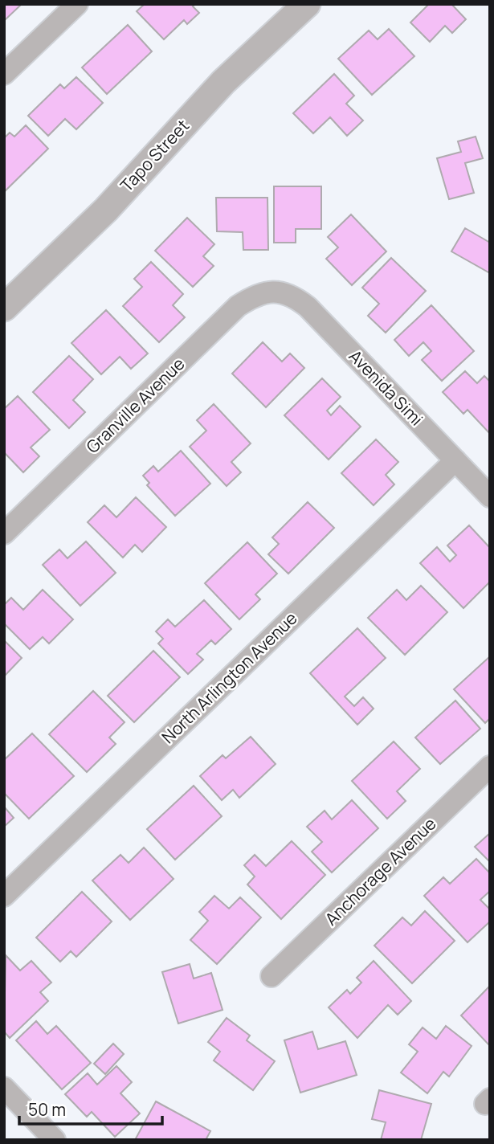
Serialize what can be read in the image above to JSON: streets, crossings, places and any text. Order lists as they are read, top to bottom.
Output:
{
  "streets": {
    "street": [
      "Tapo Street",
      "Avenida Simi",
      "Granville Avenue",
      "North Arlington Avenue",
      "Anchorage Avenue"
    ]
  },
  "crossings": [
    ["Avenida Simi", "Granville Avenue"],
    ["Avenida Simi", "North Arlington Avenue"]
  ],
  "scale_bar": "50 m"
}
